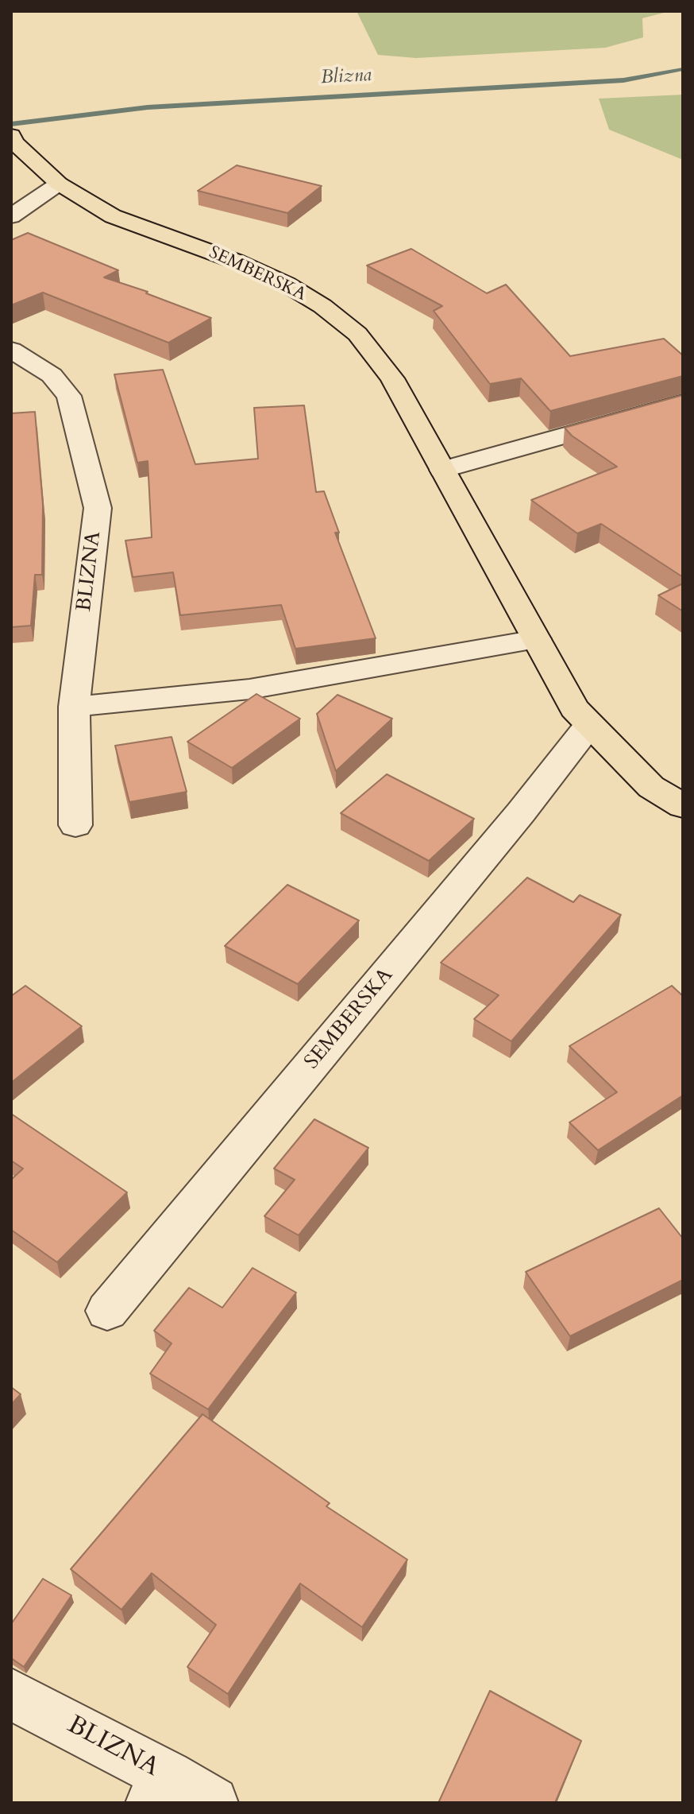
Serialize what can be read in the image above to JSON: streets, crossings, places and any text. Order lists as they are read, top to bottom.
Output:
{
  "streets": {
    "main road": ["SEMBERSKA"],
    "street": ["BLIZNA"]
  },
  "water": ["Blizna"]
}
